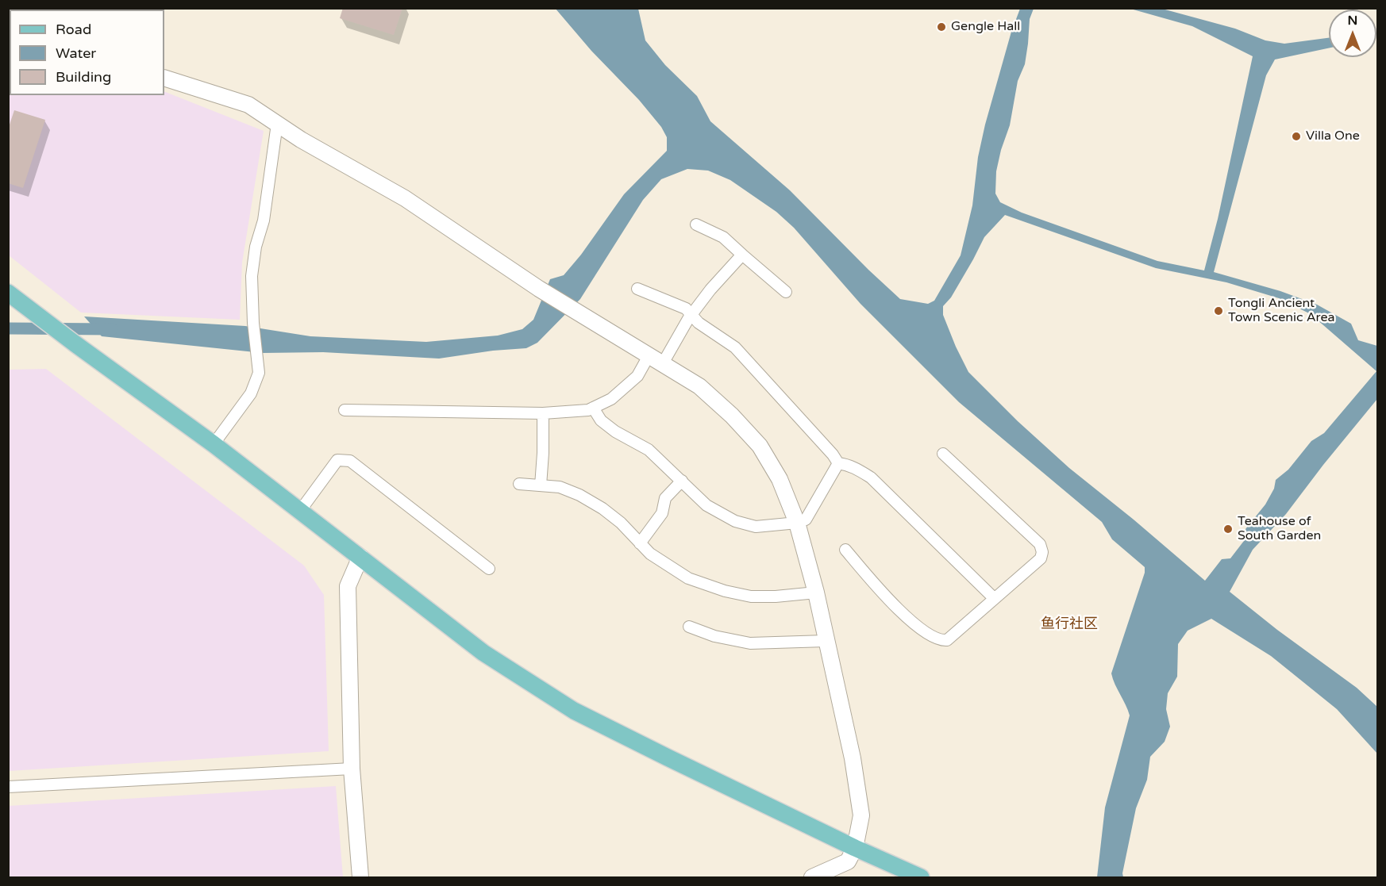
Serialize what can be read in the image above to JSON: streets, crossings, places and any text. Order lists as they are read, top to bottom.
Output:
{
  "districts": ["鱼行社区"],
  "places": [
    "Gengle Hall",
    "Villa One",
    "Tongli Ancient Town Scenic Area",
    "Teahouse of South Garden"
  ],
  "legend": ["Road", "Water", "Building"],
  "north": "top"
}
